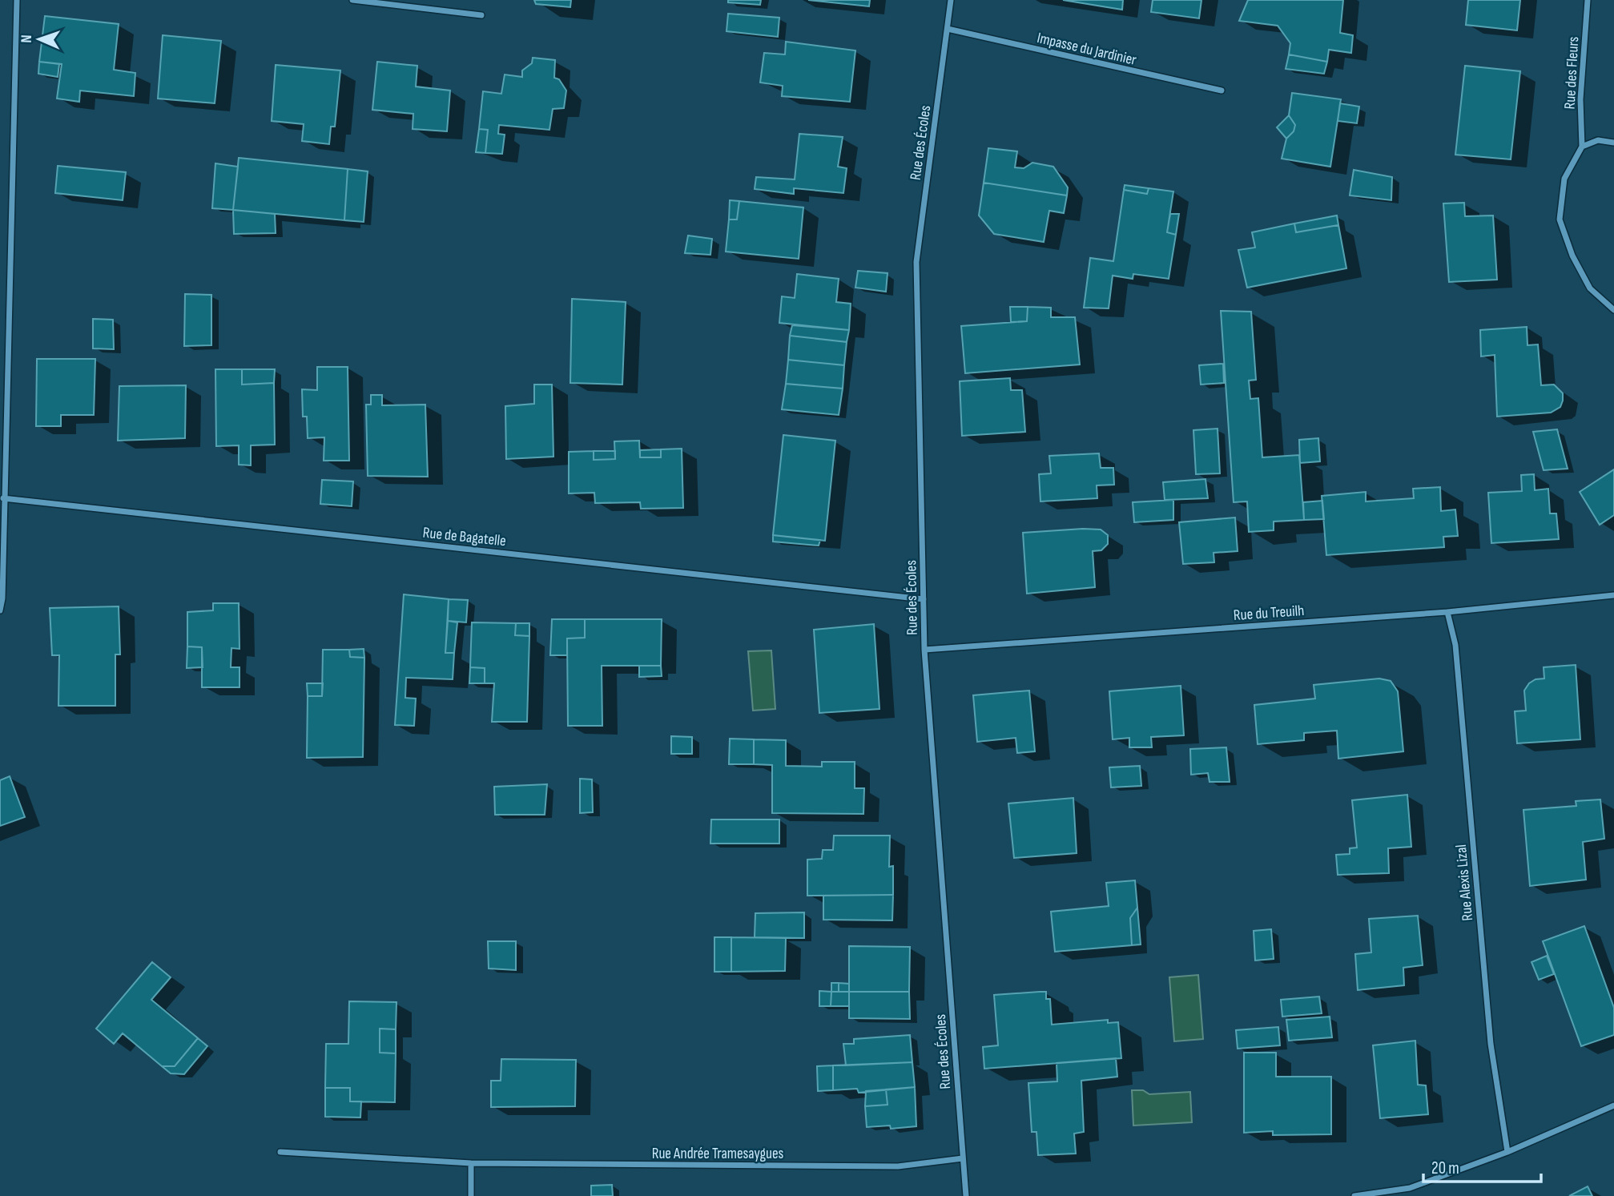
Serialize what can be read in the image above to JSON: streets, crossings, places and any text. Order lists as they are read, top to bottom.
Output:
{
  "streets": {
    "street": [
      "Impasse du Jardinier",
      "Rue des Fleurs",
      "Rue des Écoles",
      "Rue de Bagatelle",
      "Rue du Treuilh",
      "Rue Alexis Lizal",
      "Rue Andrée Tramesaygues"
    ]
  },
  "crossings": [
    ["Impasse du Jardinier", "Rue des Écoles"],
    ["Rue des Écoles", "Rue de Bagatelle"],
    ["Rue des Écoles", "Rue du Treuilh"],
    ["Rue des Écoles", "Rue Andrée Tramesaygues"],
    ["Rue du Treuilh", "Rue Alexis Lizal"]
  ],
  "scale_bar": "20 m",
  "north": "left"
}
